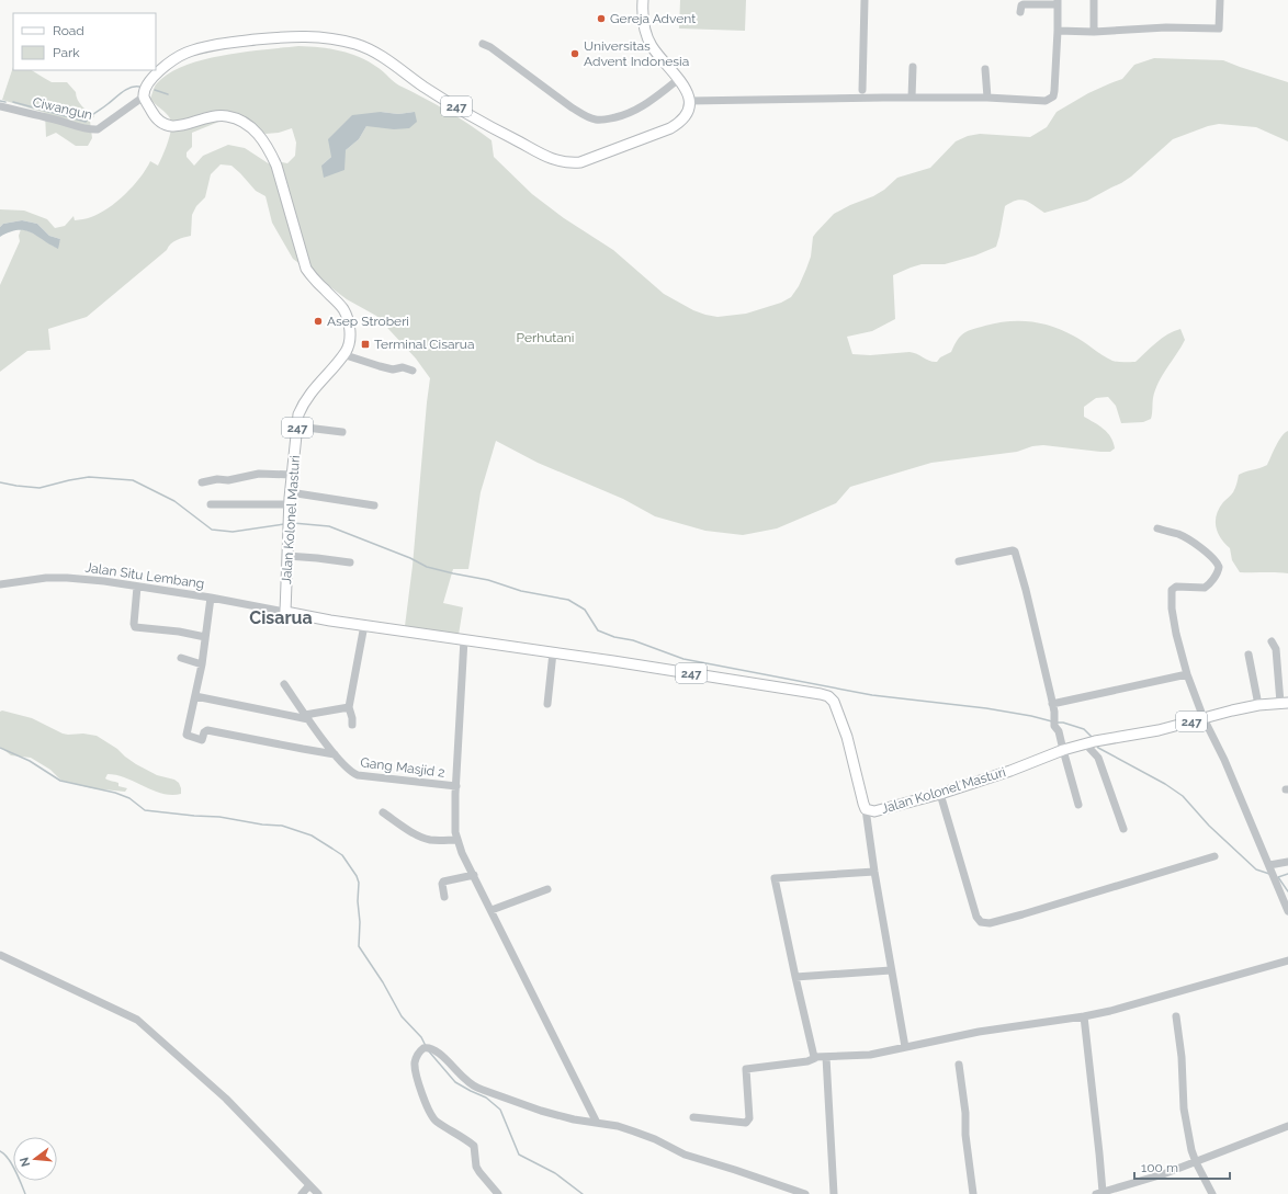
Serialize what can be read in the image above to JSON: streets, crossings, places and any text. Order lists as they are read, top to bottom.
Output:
{
  "streets": {
    "main road": ["247", "Jalan Kolonel Masturi"],
    "street": ["Ciwangun", "Jalan Situ Lembang", "Gang Masjid 2"]
  },
  "crossings": [
    ["247", "Ciwangun"],
    ["247", "Jalan Kolonel Masturi"],
    ["Ciwangun", "Jalan Kolonel Masturi"],
    ["Jalan Kolonel Masturi", "Jalan Situ Lembang"]
  ],
  "districts": ["Cisarua"],
  "parks": ["Perhutani"],
  "places": {
    "other": ["Gereja Advent", "Universitas Advent Indonesia", "Asep Stroberi"],
    "transit": ["Terminal Cisarua"]
  },
  "legend": ["Road", "Park"],
  "scale_bar": "100 m",
  "north": "left"
}
